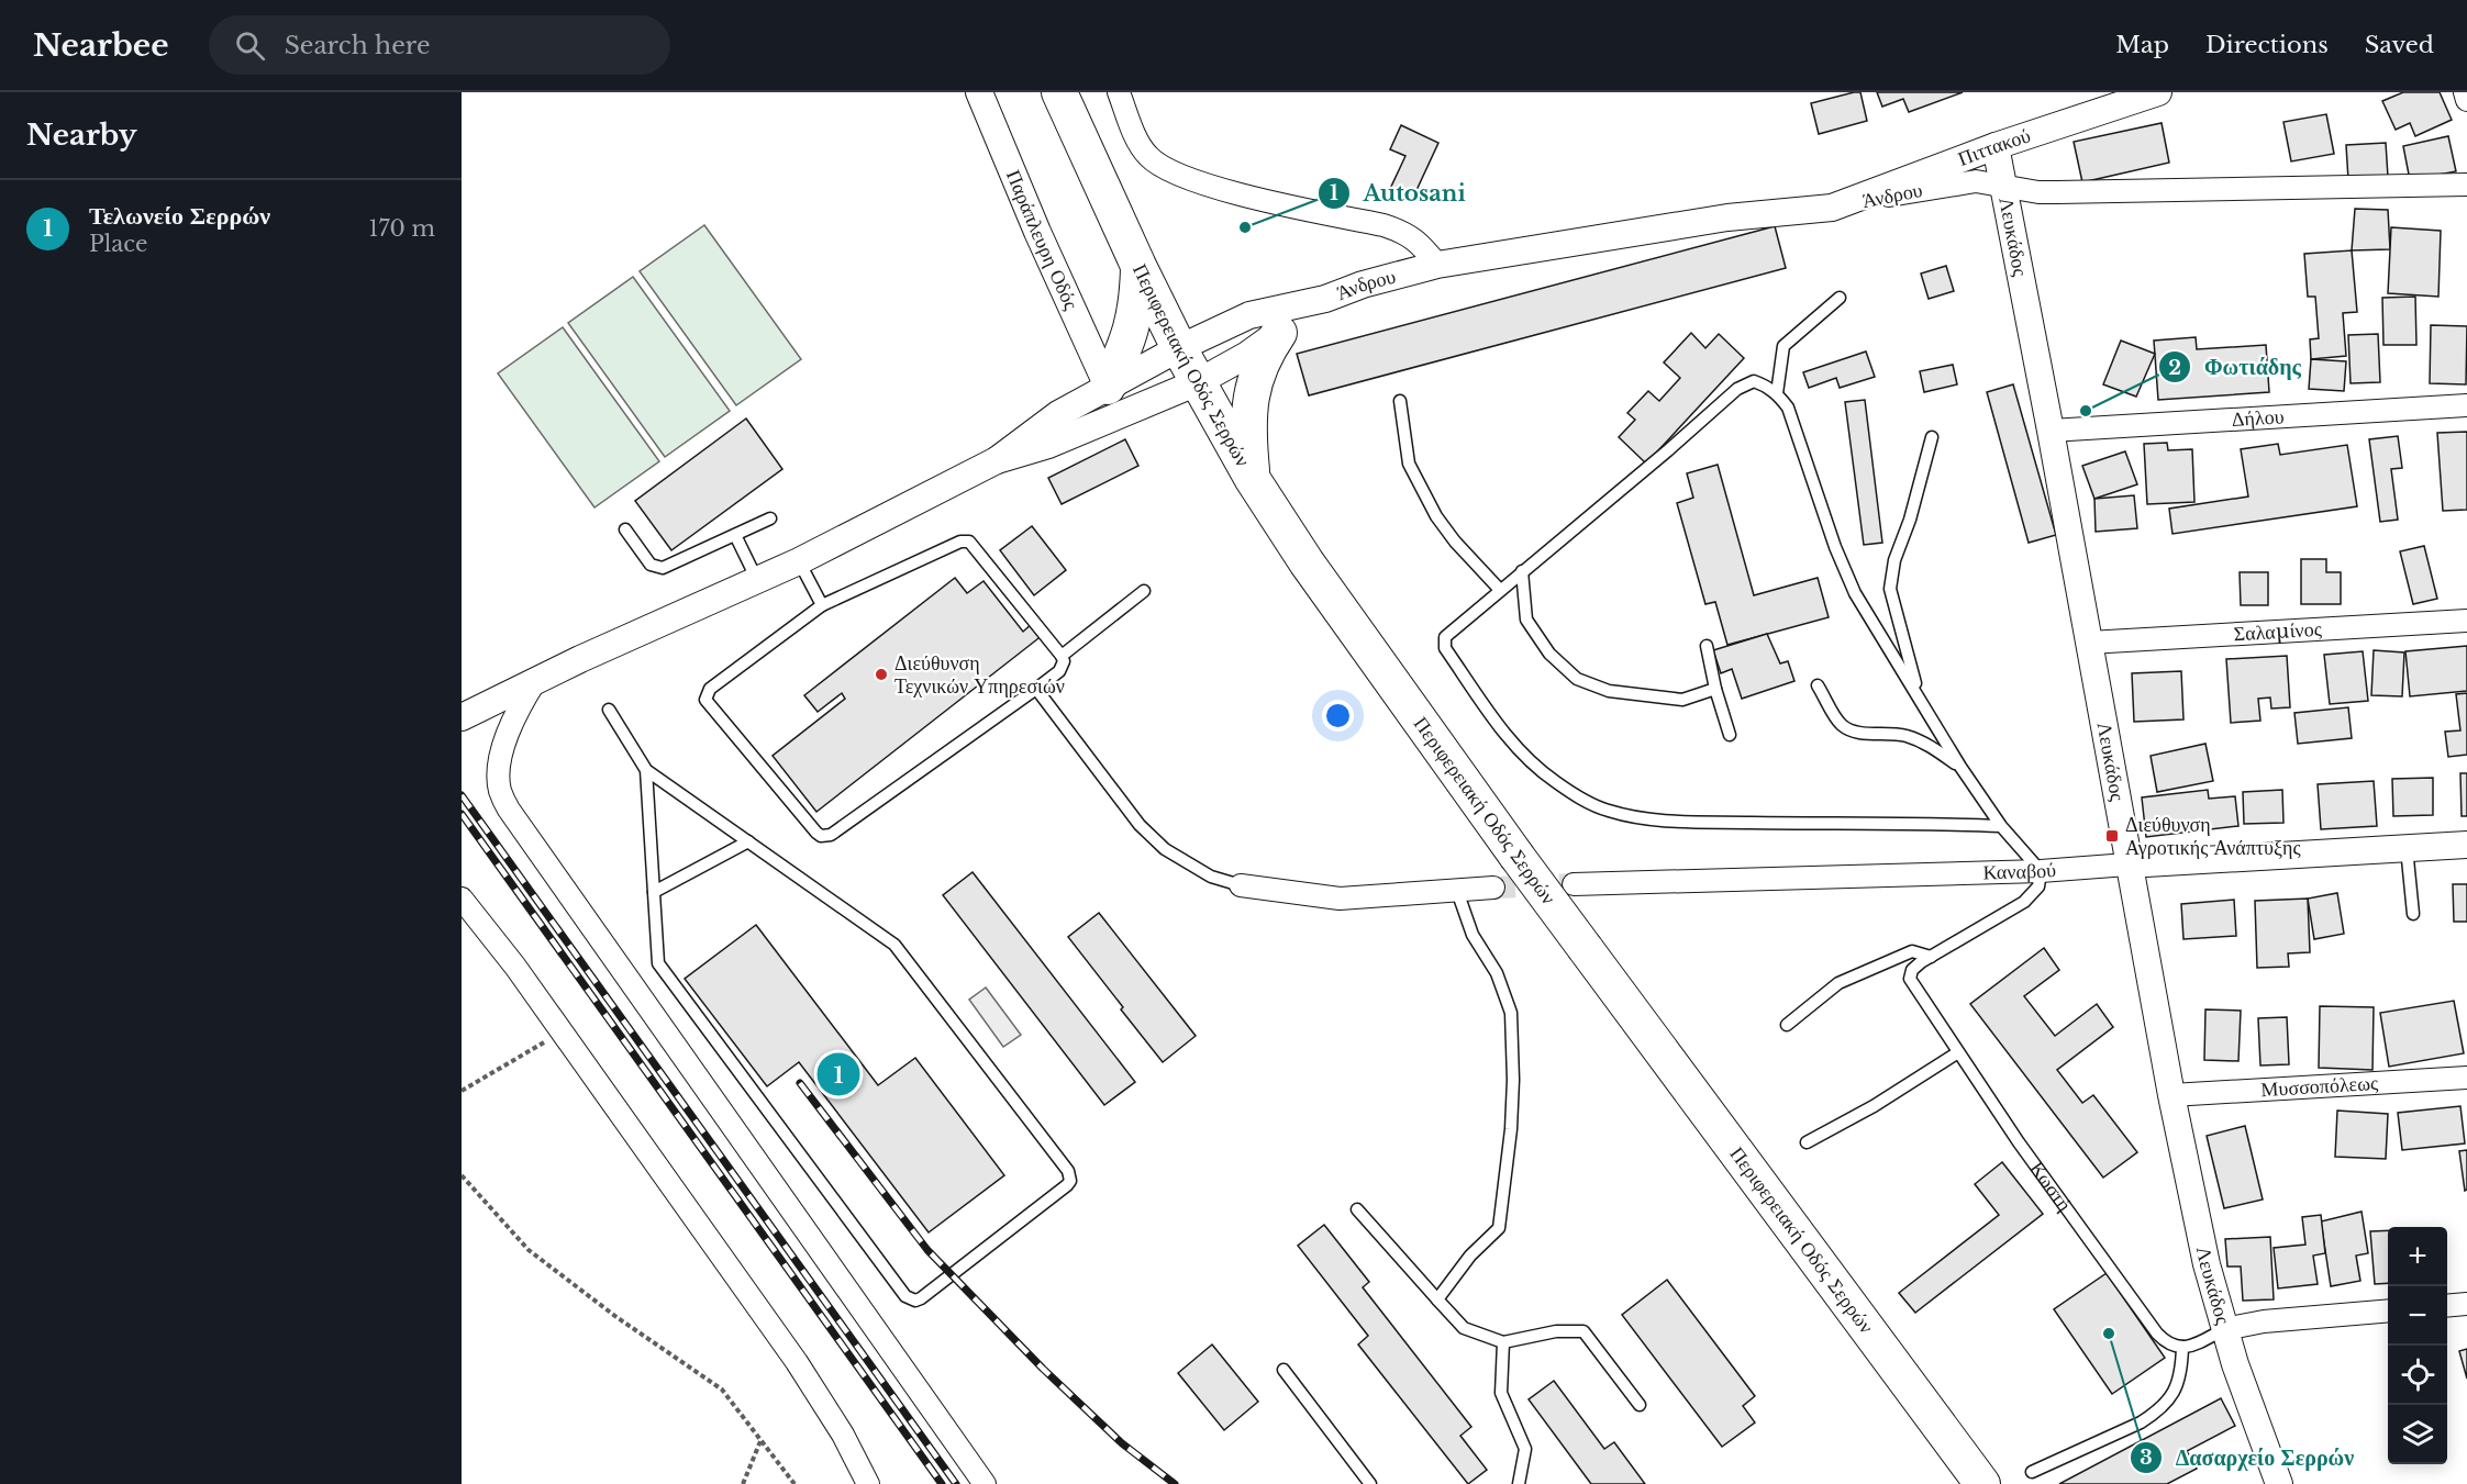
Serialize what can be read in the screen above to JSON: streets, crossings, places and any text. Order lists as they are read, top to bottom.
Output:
{
  "streets": {
    "main road": ["Περιφερειακή Οδός Σερρών"],
    "street": [
      "Πιττακού",
      "Άνδρου",
      "Λευκάδος",
      "Παράπλευρη Οδός",
      "Δήλου",
      "Σαλαμίνος",
      "Καναβού",
      "Μυσσοπόλεως"
    ],
    "lane": ["Κωστή"]
  },
  "crossings": [
    ["Πιττακού", "Άνδρου"],
    ["Πιττακού", "Λευκάδος"],
    ["Άνδρου", "Λευκάδος"],
    ["Λευκάδος", "Δήλου"],
    ["Λευκάδος", "Σαλαμίνος"],
    ["Λευκάδος", "Καναβού"],
    ["Λευκάδος", "Μυσσοπόλεως"],
    ["Καναβού", "Κωστή"]
  ],
  "places": {
    "other": [
      "Autosani",
      "Φωτιάδης",
      "Διεύθυνση Τεχνικών Υπηρεσιών",
      "Δασαρχείο Σερρών"
    ],
    "transit": ["Διεύθυνση Αγροτικής Ανάπτυξης"]
  },
  "page": {
    "header": "Nearbee",
    "search": "Search here",
    "nav": ["Map", "Directions", "Saved"],
    "heading": "Nearby",
    "list": [
      {
        "mark": "1",
        "name": "Τελωνείο Σερρών",
        "note": "Place",
        "value": "170 m"
      }
    ],
    "pins": "1",
    "map_buttons": ["+", "−"]
  }
}
